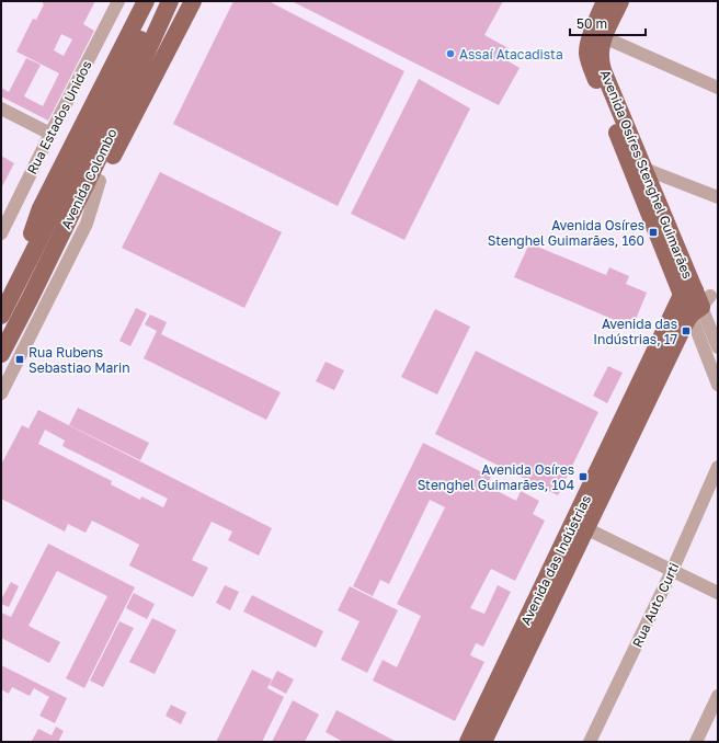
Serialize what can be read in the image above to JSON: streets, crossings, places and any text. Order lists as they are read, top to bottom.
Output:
{
  "streets": {
    "main road": ["Avenida Osíres Stenghel Guimarães", "Avenida Colombo", "Avenida das Indústrias"],
    "street": ["Rua Estados Unidos", "Rua Auto Curti"]
  },
  "crossings": [
    ["Avenida Osíres Stenghel Guimarães", "Avenida das Indústrias"]
  ],
  "places": {
    "other": ["Assaí Atacadista"],
    "transit": [
      "Avenida Osíres Stenghel Guimarães, 160",
      "Avenida das Indústrias, 17",
      "Rua Rubens Sebastiao Marin",
      "Avenida Osíres Stenghel Guimarães, 104"
    ]
  },
  "scale_bar": "50 m"
}
